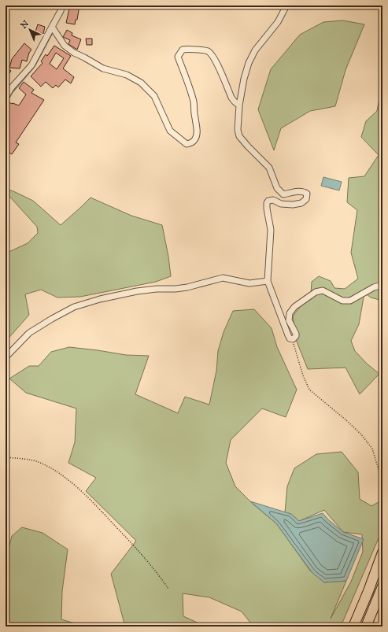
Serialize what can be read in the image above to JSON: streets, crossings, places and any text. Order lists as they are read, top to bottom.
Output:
{
  "north": "top left"
}
